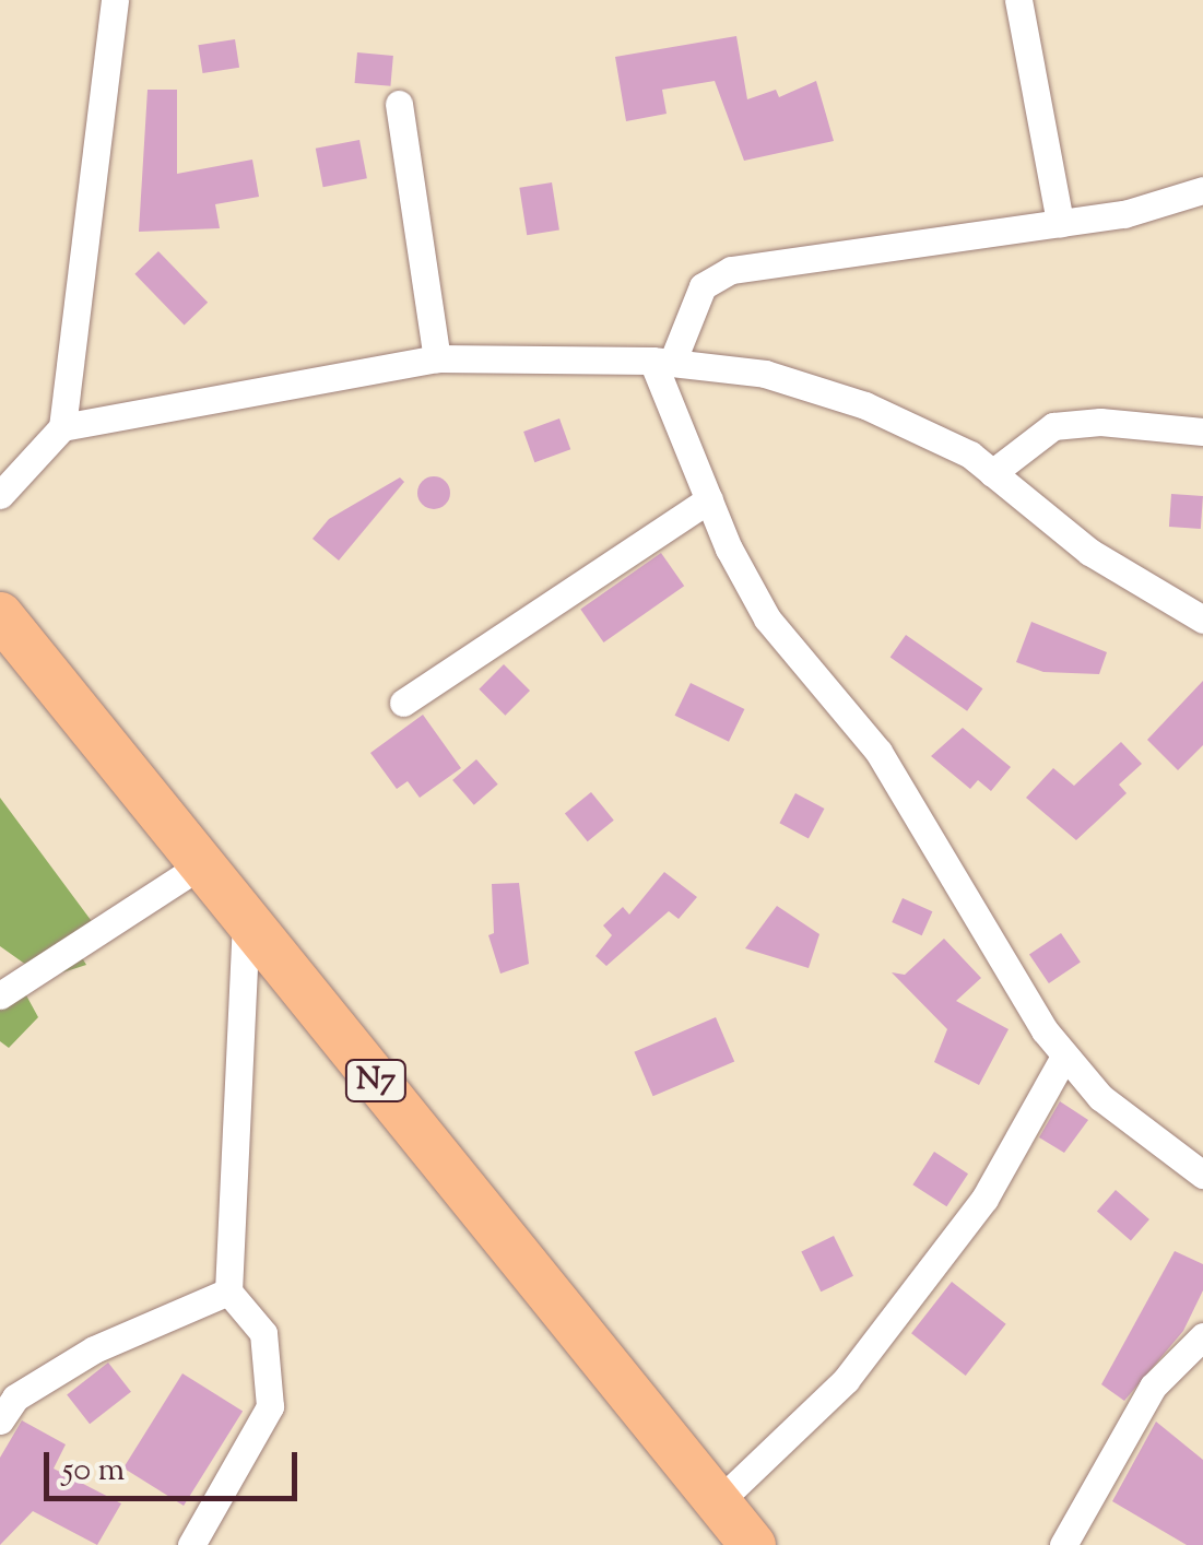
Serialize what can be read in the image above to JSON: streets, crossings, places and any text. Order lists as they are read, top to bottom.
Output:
{
  "streets": {
    "highway": ["N7"]
  },
  "scale_bar": "50 m"
}
